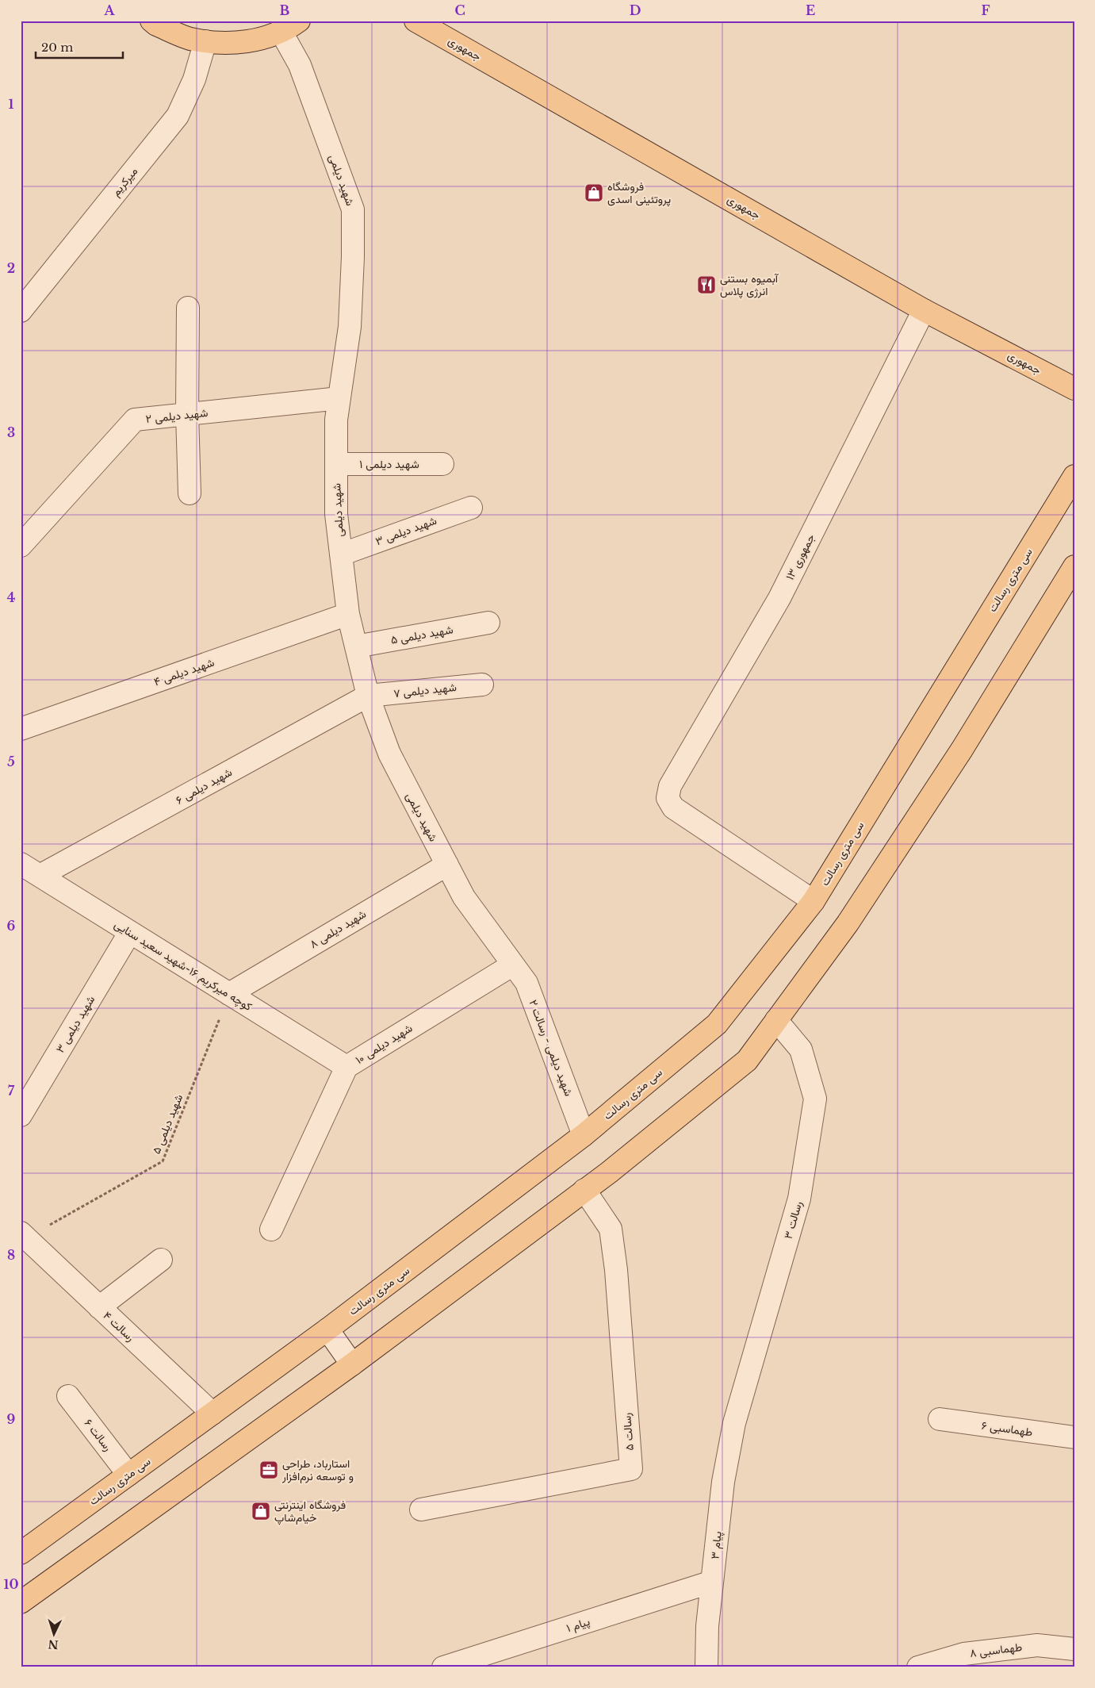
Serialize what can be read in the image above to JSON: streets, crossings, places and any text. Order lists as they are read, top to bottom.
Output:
{
  "streets": {
    "main road": ["جمهوری", "سی متری رسالت"],
    "street": [
      "شهید دیلمی",
      "میرکریم",
      "۲ شهید دیلمی",
      "۱ شهید دیلمی",
      "۳ شهید دیلمی",
      "۱۳ جمهوری",
      "۵ شهید دیلمی",
      "۴ شهید دیلمی",
      "۷ شهید دیلمی",
      "۶ شهید دیلمی",
      "۸ شهید دیلمی",
      "کوچه میرکریم ۱۶-شهید سعید سنایی",
      "شهید دیلمی ۳",
      "۱۰ شهید دیلمی",
      "شهید دیلمی - رسالت ۲",
      "۳ رسالت",
      "۴ رسالت",
      "۶ طهماسبی",
      "۵ رسالت",
      "۶ رسالت",
      "۳ پیام",
      "۱ پیام",
      "۸ طهماسبی"
    ],
    "path": ["شهید دیلمی ۵"]
  },
  "crossings": [
    ["جمهوری", "۱۳ جمهوری"],
    ["شهید دیلمی", "۲ شهید دیلمی"],
    ["شهید دیلمی", "۱ شهید دیلمی"],
    ["شهید دیلمی", "۳ شهید دیلمی"],
    ["شهید دیلمی", "۵ شهید دیلمی"],
    ["شهید دیلمی", "۴ شهید دیلمی"],
    ["شهید دیلمی", "۷ شهید دیلمی"],
    ["شهید دیلمی", "۶ شهید دیلمی"],
    ["شهید دیلمی", "۸ شهید دیلمی"],
    ["شهید دیلمی", "۱۰ شهید دیلمی"],
    ["شهید دیلمی", "شهید دیلمی - رسالت ۲"],
    ["۱۳ جمهوری", "سی متری رسالت"],
    ["سی متری رسالت", "شهید دیلمی - رسالت ۲"],
    ["سی متری رسالت", "۴ رسالت"],
    ["سی متری رسالت", "۶ رسالت"],
    ["۷ شهید دیلمی", "۶ شهید دیلمی"],
    ["۶ شهید دیلمی", "کوچه میرکریم ۱۶-شهید سعید سنایی"],
    ["۸ شهید دیلمی", "کوچه میرکریم ۱۶-شهید سعید سنایی"],
    ["۸ شهید دیلمی", "شهید دیلمی ۵"],
    ["کوچه میرکریم ۱۶-شهید سعید سنایی", "شهید دیلمی ۳"],
    ["کوچه میرکریم ۱۶-شهید سعید سنایی", "۱۰ شهید دیلمی"],
    ["کوچه میرکریم ۱۶-شهید سعید سنایی", "شهید دیلمی ۵"],
    ["۱۰ شهید دیلمی", "شهید دیلمی - رسالت ۲"],
    ["شهید دیلمی ۵", "۴ رسالت"],
    ["۳ رسالت", "۳ پیام"],
    ["۳ پیام", "۱ پیام"]
  ],
  "places": {
    "shop": ["فروشگاه پروتئینی اسدی", "فروشگاه اینترنتی خیام‌شاپ"],
    "restaurant": ["آبمیوه بستنی انرژی پلاس"],
    "office": ["استارباد، طراحی و توسعه نرم‌افزار"]
  },
  "scale_bar": "20 m",
  "north": "bottom",
  "grid": {
    "columns": [
      "A",
      "B",
      "C",
      "D",
      "E",
      "F"
    ],
    "rows": [
      "1",
      "2",
      "3",
      "4",
      "5",
      "6",
      "7",
      "8",
      "9",
      "10"
    ]
  }
}
